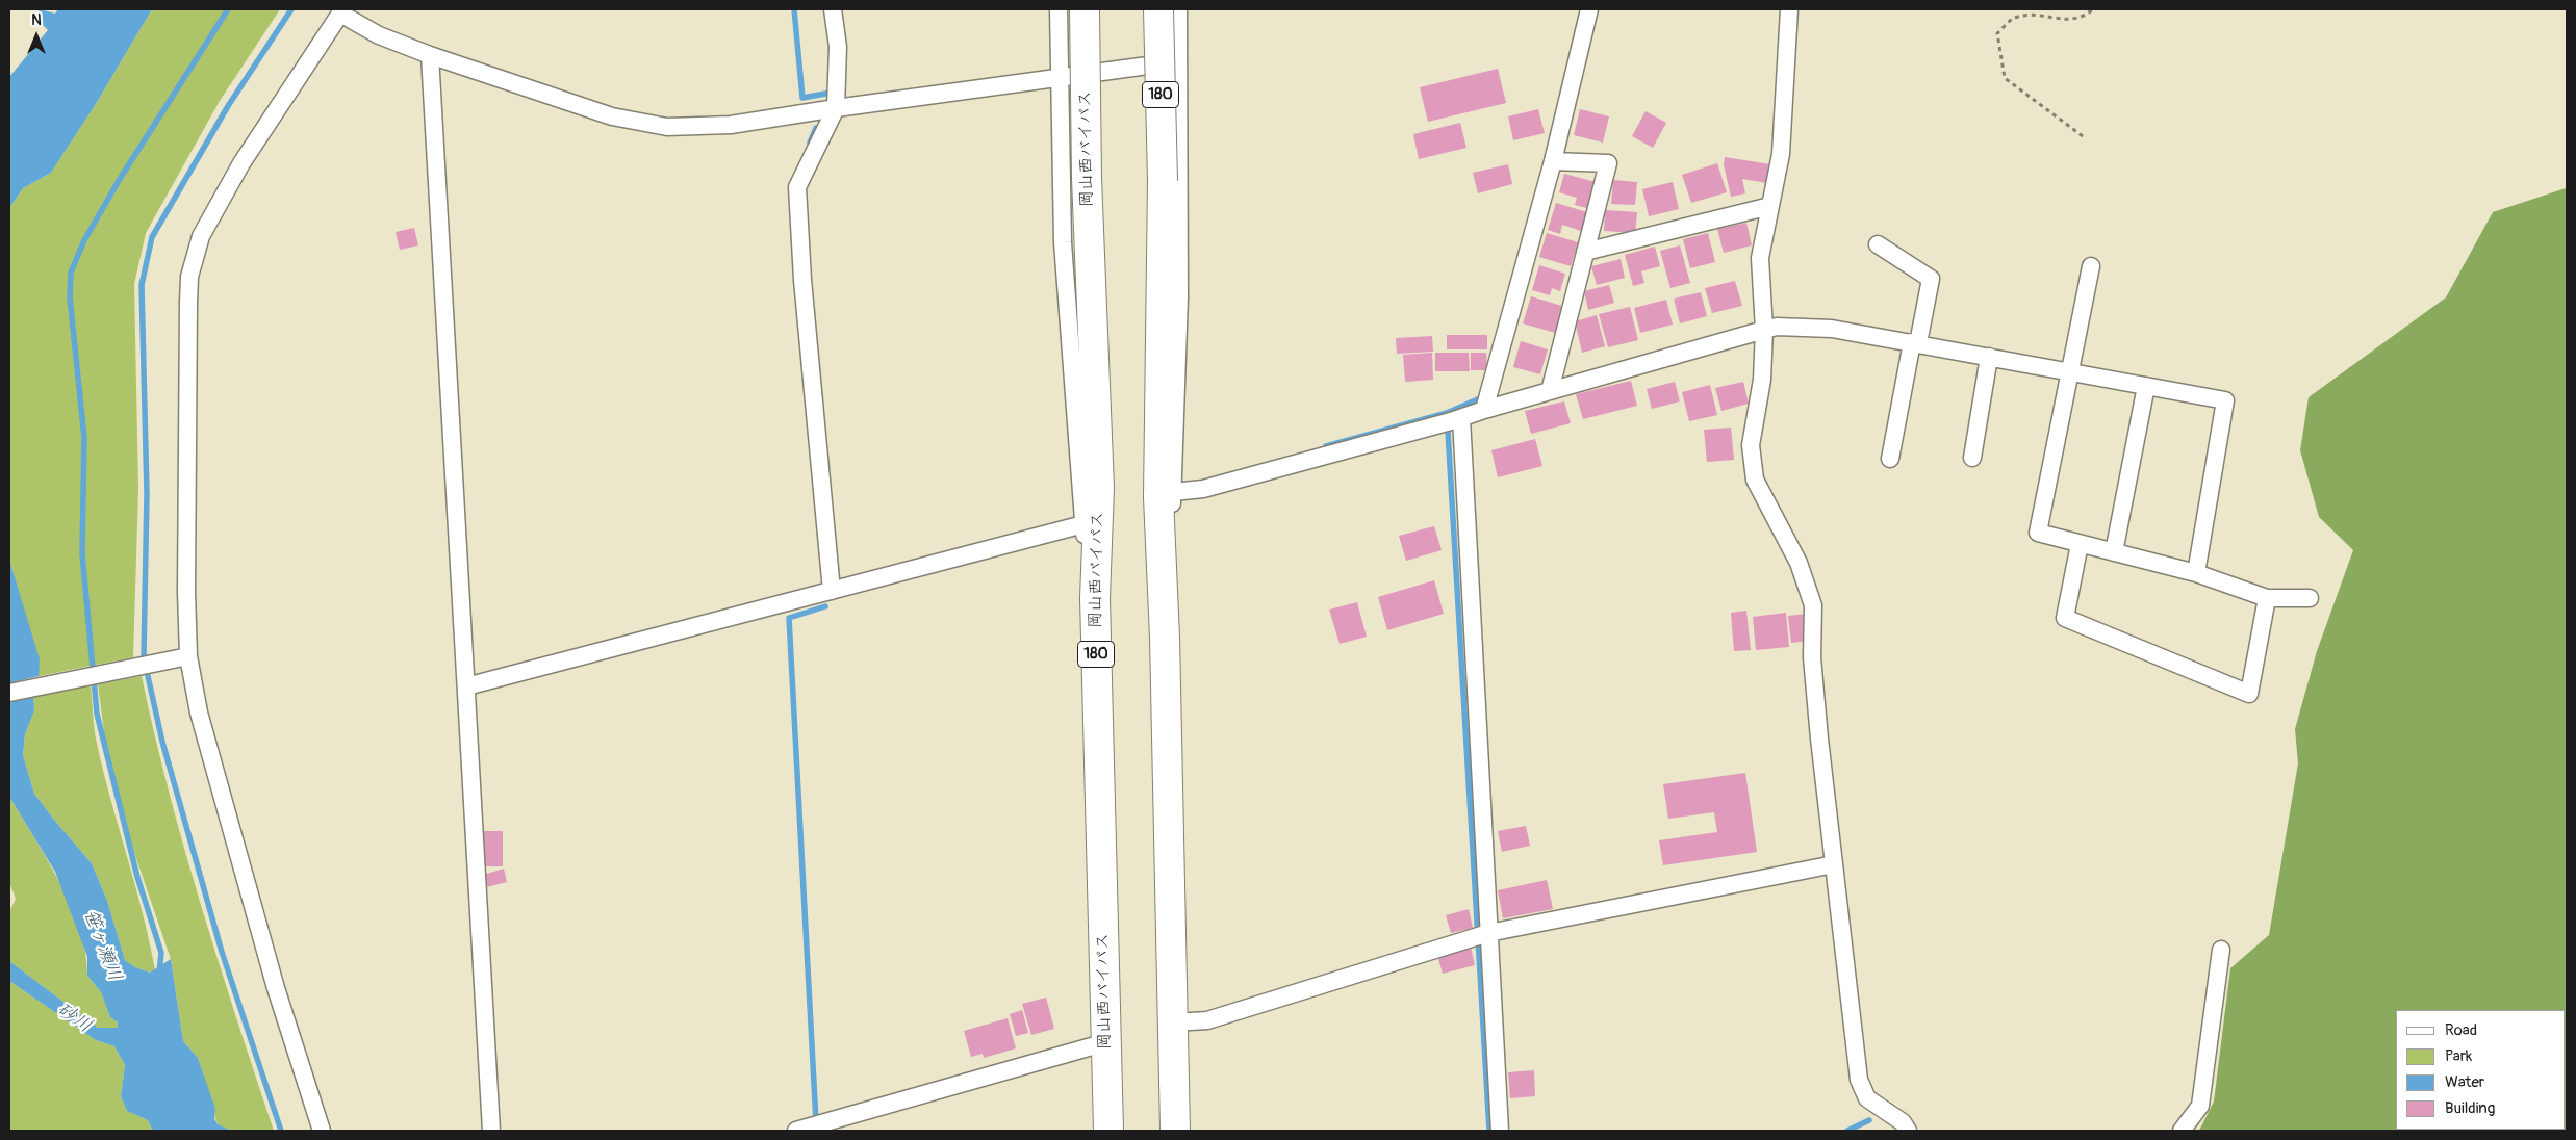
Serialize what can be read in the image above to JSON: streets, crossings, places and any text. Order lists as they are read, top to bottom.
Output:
{
  "streets": {
    "highway": ["180", "岡山西バイパス"]
  },
  "water": ["笹ヶ瀬川", "砂川"],
  "legend": [
    "Road",
    "Park",
    "Water",
    "Building"
  ],
  "north": "top"
}
